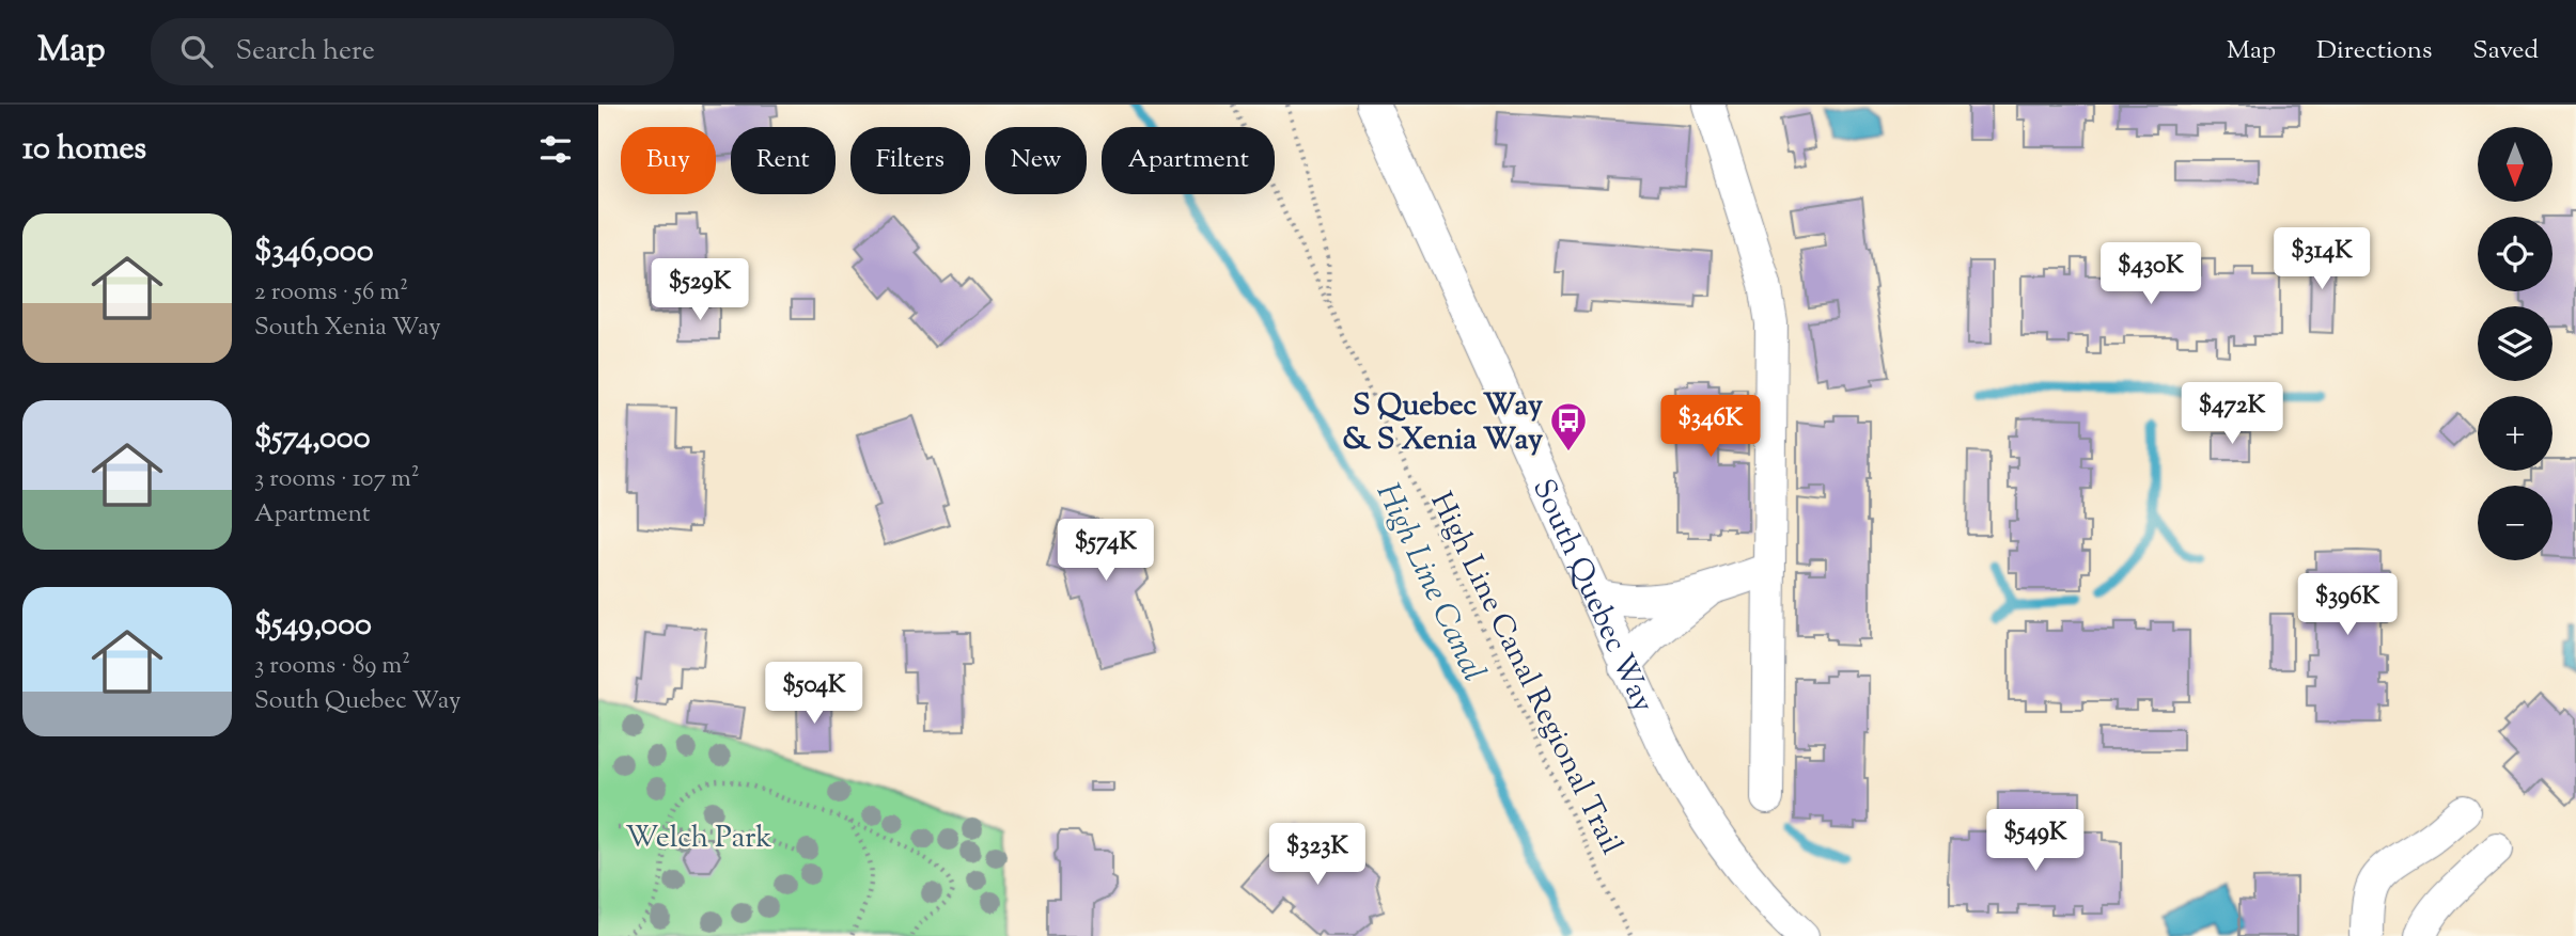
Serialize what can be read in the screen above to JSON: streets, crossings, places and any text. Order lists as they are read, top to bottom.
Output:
{
  "streets": {
    "street": ["South Quebec Way"],
    "path": ["High Line Canal Regional Trail"]
  },
  "water": ["High Line Canal"],
  "parks": ["Welch Park"],
  "places": {
    "bus stop": ["S Quebec Way & S Xenia Way"]
  },
  "north": "bottom",
  "page": {
    "header": "Map",
    "search": "Search here",
    "nav": ["Map", "Directions", "Saved"],
    "heading": "10 homes",
    "map_buttons": ["+", "−"],
    "chip": [
      "Buy",
      "Rent",
      "Filters",
      "New",
      "Apartment"
    ],
    "list": [
      {
        "name": "$346,000",
        "note": "2 rooms · 56 m² · South Xenia Way"
      },
      {
        "name": "$574,000",
        "note": "3 rooms · 107 m² · Apartment"
      },
      {
        "name": "$549,000",
        "note": "3 rooms · 89 m² · South Quebec Way"
      }
    ],
    "price": [
      "$314K",
      "$430K",
      "$529K",
      "$472K",
      "$346K",
      "$574K",
      "$396K",
      "$504K",
      "$549K",
      "$323K"
    ]
  }
}
